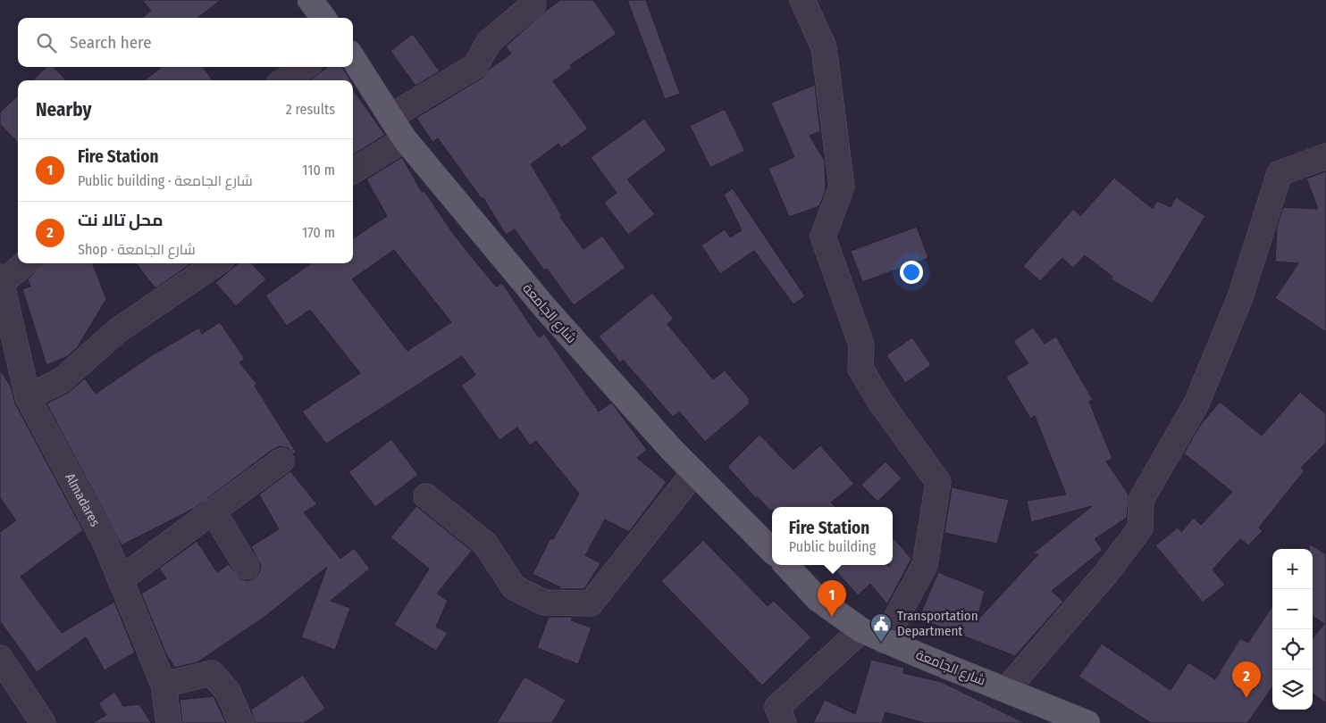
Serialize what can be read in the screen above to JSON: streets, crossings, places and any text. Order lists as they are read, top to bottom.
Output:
{
  "streets": {
    "main road": ["شارع الجامعة"],
    "street": ["Almadares"]
  },
  "places": {
    "public building": ["Transportation Department"]
  },
  "page": {
    "search": "Search here",
    "heading": ["Nearby", "2 results"],
    "list": [
      {
        "mark": "1",
        "name": "Fire Station",
        "note": "Public building · شارع الجامعة",
        "value": "110 m"
      },
      {
        "mark": "2",
        "name": "محل تالا نت",
        "note": "Shop · شارع الجامعة",
        "value": "170 m"
      }
    ],
    "popup": ["Fire Station", "Public building"],
    "map_buttons": ["+", "−"],
    "pins": ["1", "2"]
  }
}
